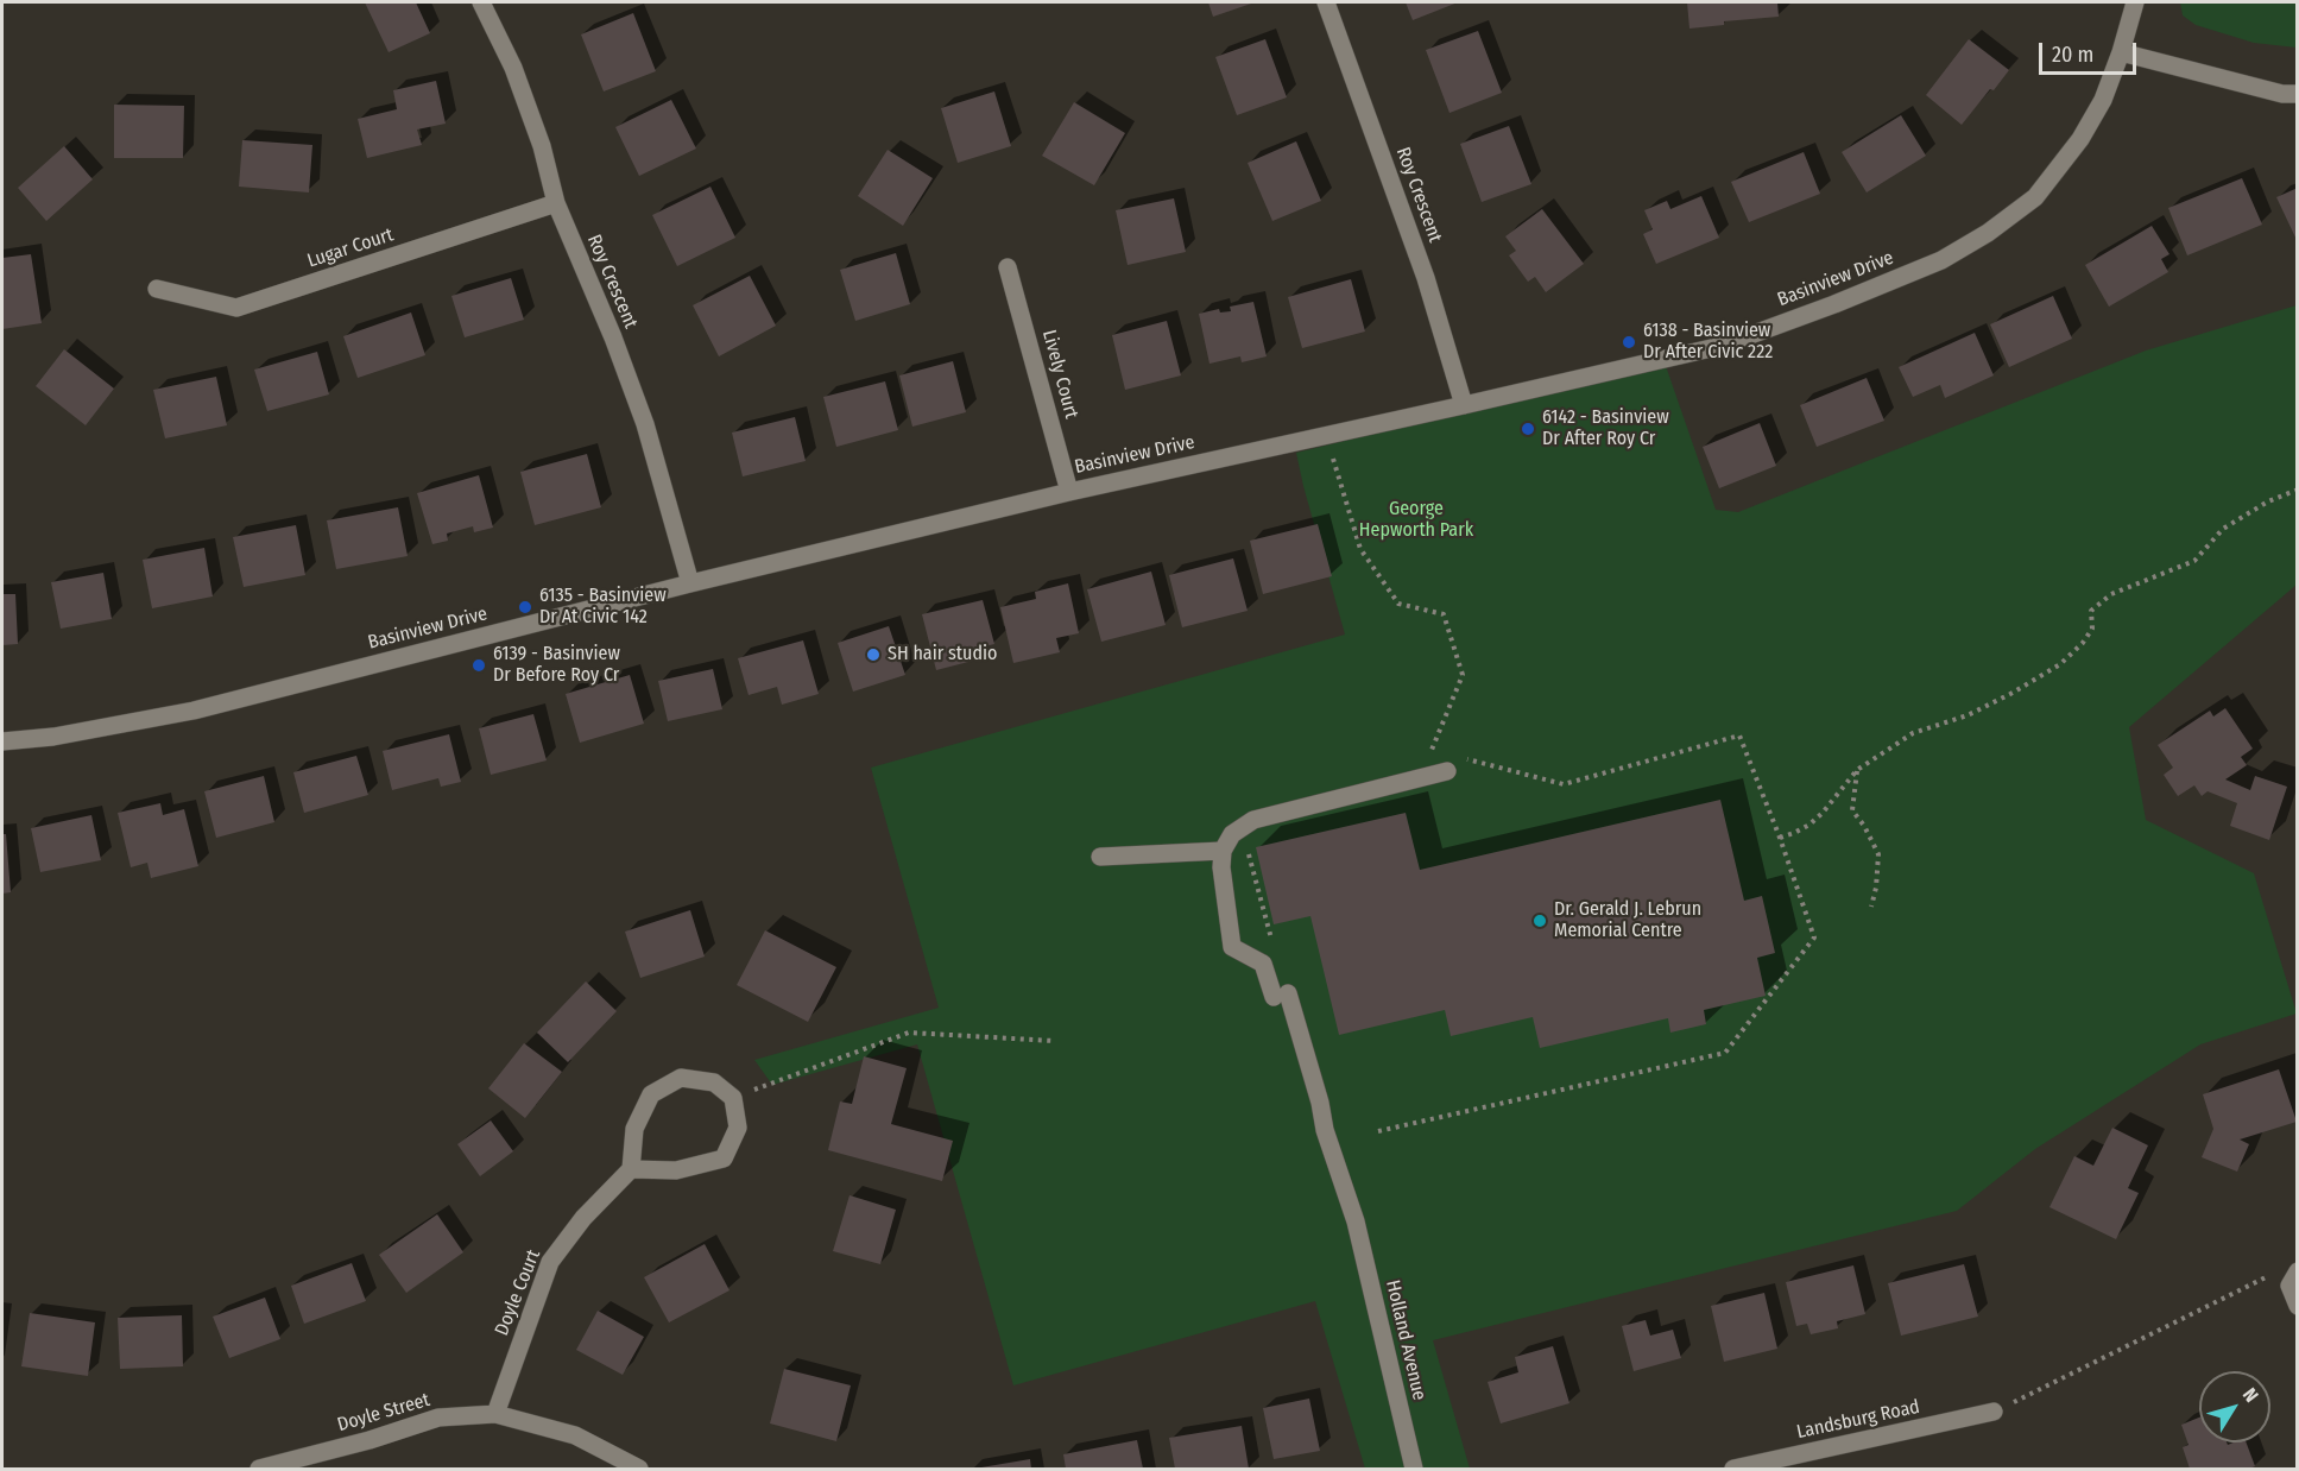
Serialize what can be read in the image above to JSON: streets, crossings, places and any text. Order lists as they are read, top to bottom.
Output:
{
  "streets": {
    "street": [
      "Roy Crescent",
      "Lugar Court",
      "Basinview Drive",
      "Lively Court",
      "Doyle Court",
      "Holland Avenue",
      "Doyle Street",
      "Landsburg Road"
    ]
  },
  "crossings": [
    ["Roy Crescent", "Lugar Court"],
    ["Roy Crescent", "Basinview Drive"],
    ["Basinview Drive", "Lively Court"],
    ["Doyle Court", "Doyle Street"]
  ],
  "parks": ["George Hepworth Park"],
  "places": [
    "6138 - Basinview Dr After Civic 222",
    "6142 - Basinview Dr After Roy Cr",
    "6135 - Basinview Dr At Civic 142",
    "SH hair studio",
    "6139 - Basinview Dr Before Roy Cr",
    "Dr. Gerald J. Lebrun Memorial Centre"
  ],
  "scale_bar": "20 m",
  "north": "top right"
}
